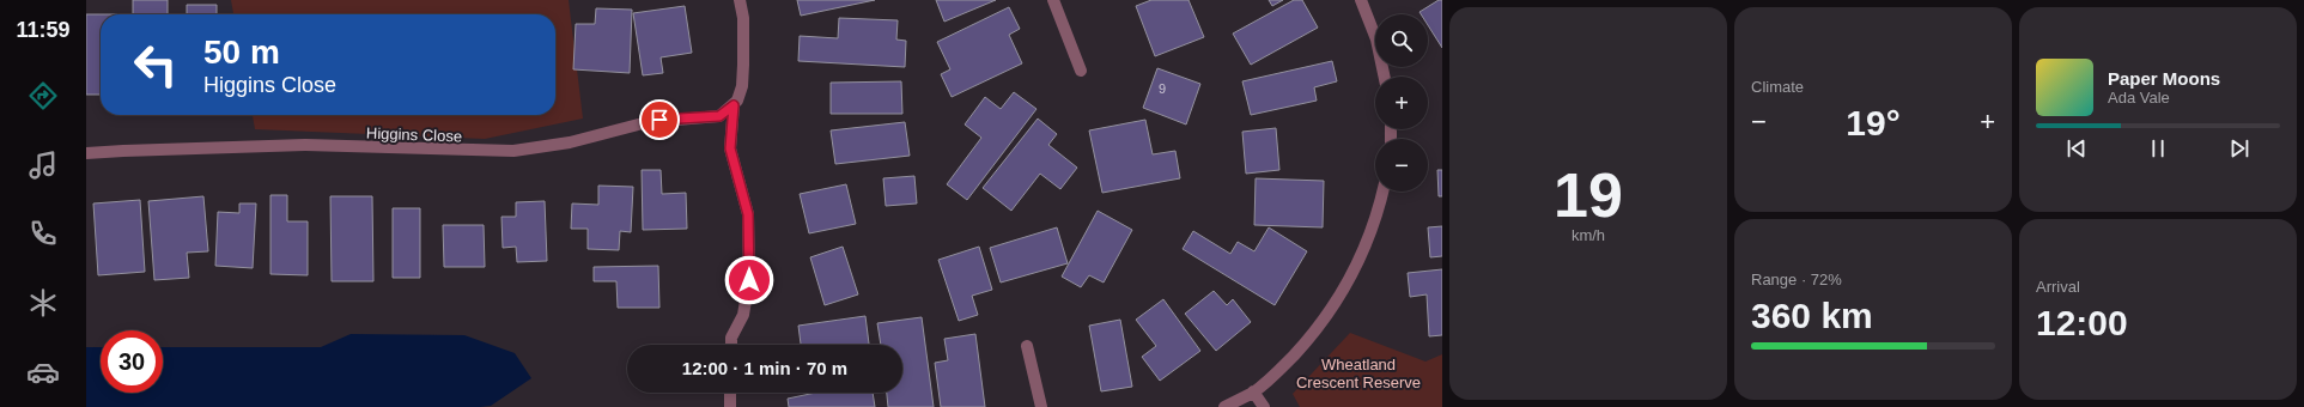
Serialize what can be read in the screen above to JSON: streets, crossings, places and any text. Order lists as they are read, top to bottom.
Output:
{
  "streets": {
    "street": ["Higgins Close"]
  },
  "parks": ["Wheatland Crescent Reserve"],
  "house_numbers": ["9"],
  "page": {
    "tabs": "11:59",
    "tile": [
      ["19", "km/h"],
      "Climate",
      ["Range · 72%", "360 km"],
      ["Arrival", "12:00"]
    ],
    "map_buttons": ["+", "−"],
    "turn": ["50 m", "Higgins Close"],
    "song": ["Paper Moons", "Ada Vale"],
    "heat": ["−", "19°", "+"],
    "limit": "30",
    "trip": "12:00 · 1 min · 70 m"
  }
}
